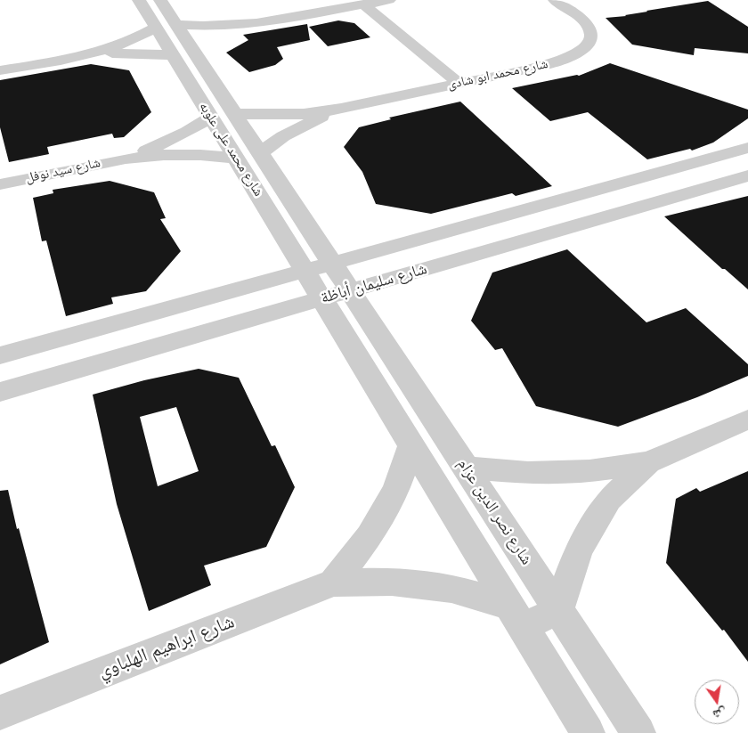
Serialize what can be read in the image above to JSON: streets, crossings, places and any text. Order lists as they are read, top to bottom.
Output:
{
  "streets": {
    "street": [
      "شارع محمد ابو شادى",
      "شارع محمد على علوبه",
      "شارع سيد نوفل",
      "شارع سليمان أباظة",
      "شارع نصر الدين عزام",
      "شارع ابراهيم الهلباوي"
    ]
  },
  "crossings": [
    ["شارع محمد ابو شادى", "شارع محمد على علوبه"],
    ["شارع محمد على علوبه", "شارع سيد نوفل"],
    ["شارع محمد على علوبه", "شارع سليمان أباظة"],
    ["شارع محمد على علوبه", "شارع نصر الدين عزام"],
    ["شارع سليمان أباظة", "شارع نصر الدين عزام"]
  ],
  "north": "bottom"
}
